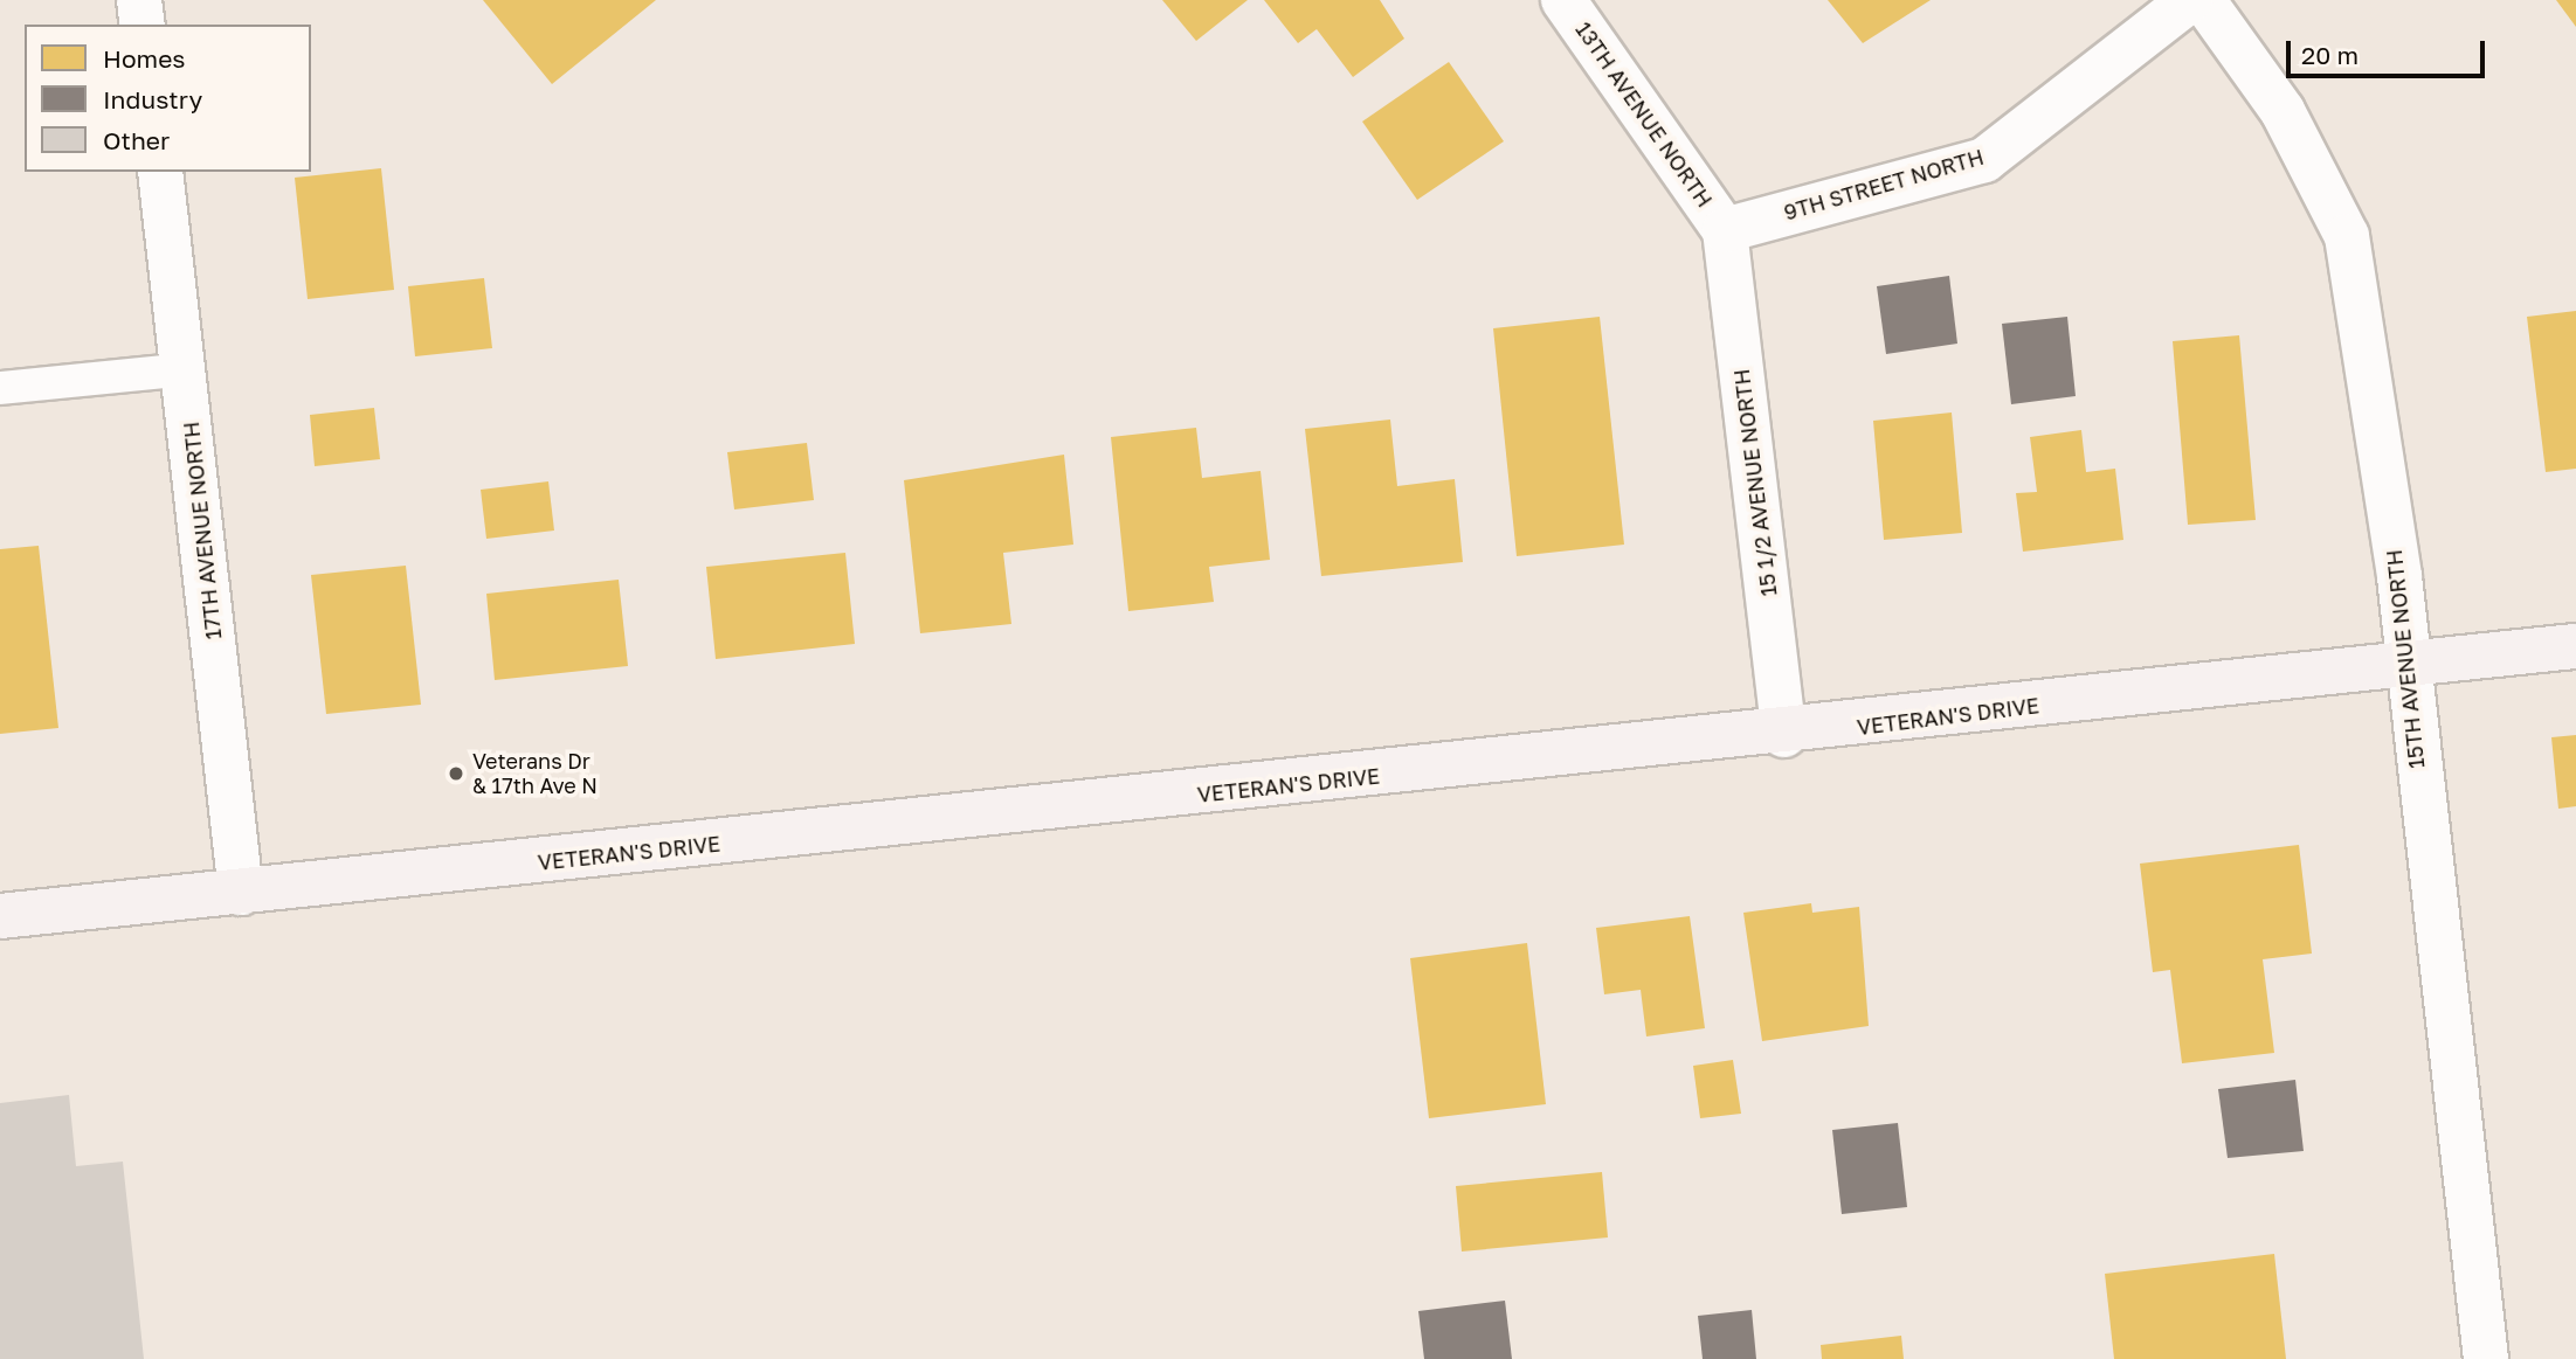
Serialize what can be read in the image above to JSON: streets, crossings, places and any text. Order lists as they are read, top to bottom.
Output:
{
  "streets": {
    "street": [
      "13TH AVENUE NORTH",
      "9TH STREET NORTH",
      "15 1/2 AVENUE NORTH",
      "17TH AVENUE NORTH",
      "15TH AVENUE NORTH",
      "VETERAN'S DRIVE"
    ]
  },
  "crossings": [
    ["13TH AVENUE NORTH", "9TH STREET NORTH"],
    ["13TH AVENUE NORTH", "15 1/2 AVENUE NORTH"],
    ["9TH STREET NORTH", "15 1/2 AVENUE NORTH"],
    ["15 1/2 AVENUE NORTH", "VETERAN'S DRIVE"],
    ["17TH AVENUE NORTH", "VETERAN'S DRIVE"],
    ["15TH AVENUE NORTH", "VETERAN'S DRIVE"]
  ],
  "places": ["Veterans Dr & 17th Ave N"],
  "legend": ["Homes", "Industry", "Other"],
  "scale_bar": "20 m"
}
